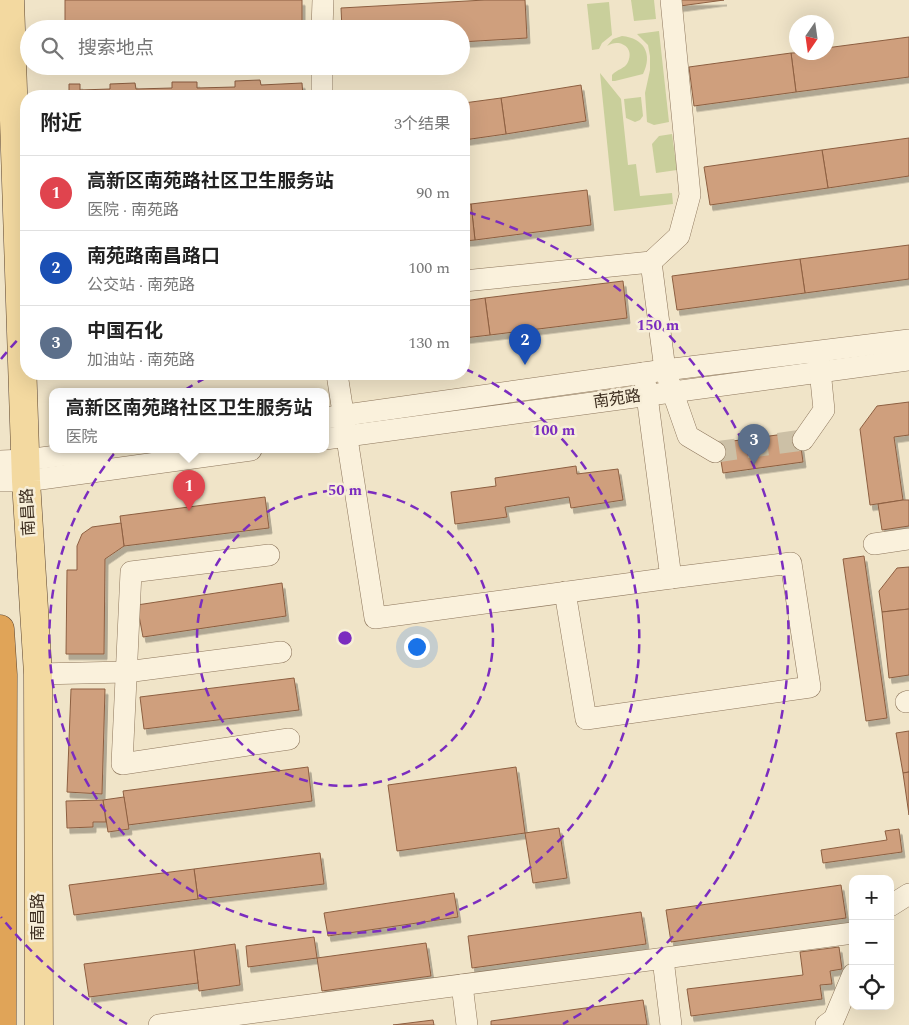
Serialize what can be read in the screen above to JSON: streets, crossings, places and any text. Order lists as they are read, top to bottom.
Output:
{
  "streets": {
    "main road": ["南昌路"],
    "street": ["南苑路"]
  },
  "north": "bottom",
  "page": {
    "search": "搜索地点",
    "heading": ["附近", "3个结果"],
    "list": [
      {
        "mark": "1",
        "name": "高新区南苑路社区卫生服务站",
        "note": "医院 · 南苑路",
        "value": "90 m"
      },
      {
        "mark": "2",
        "name": "南苑路南昌路口",
        "note": "公交站 · 南苑路",
        "value": "100 m"
      },
      {
        "mark": "3",
        "name": "中国石化",
        "note": "加油站 · 南苑路",
        "value": "130 m"
      }
    ],
    "pins": ["2", "3", "1"],
    "popup": ["高新区南苑路社区卫生服务站", "医院"],
    "map_buttons": ["+", "−"]
  },
  "rings": ["150 m", "100 m", "50 m"]
}
